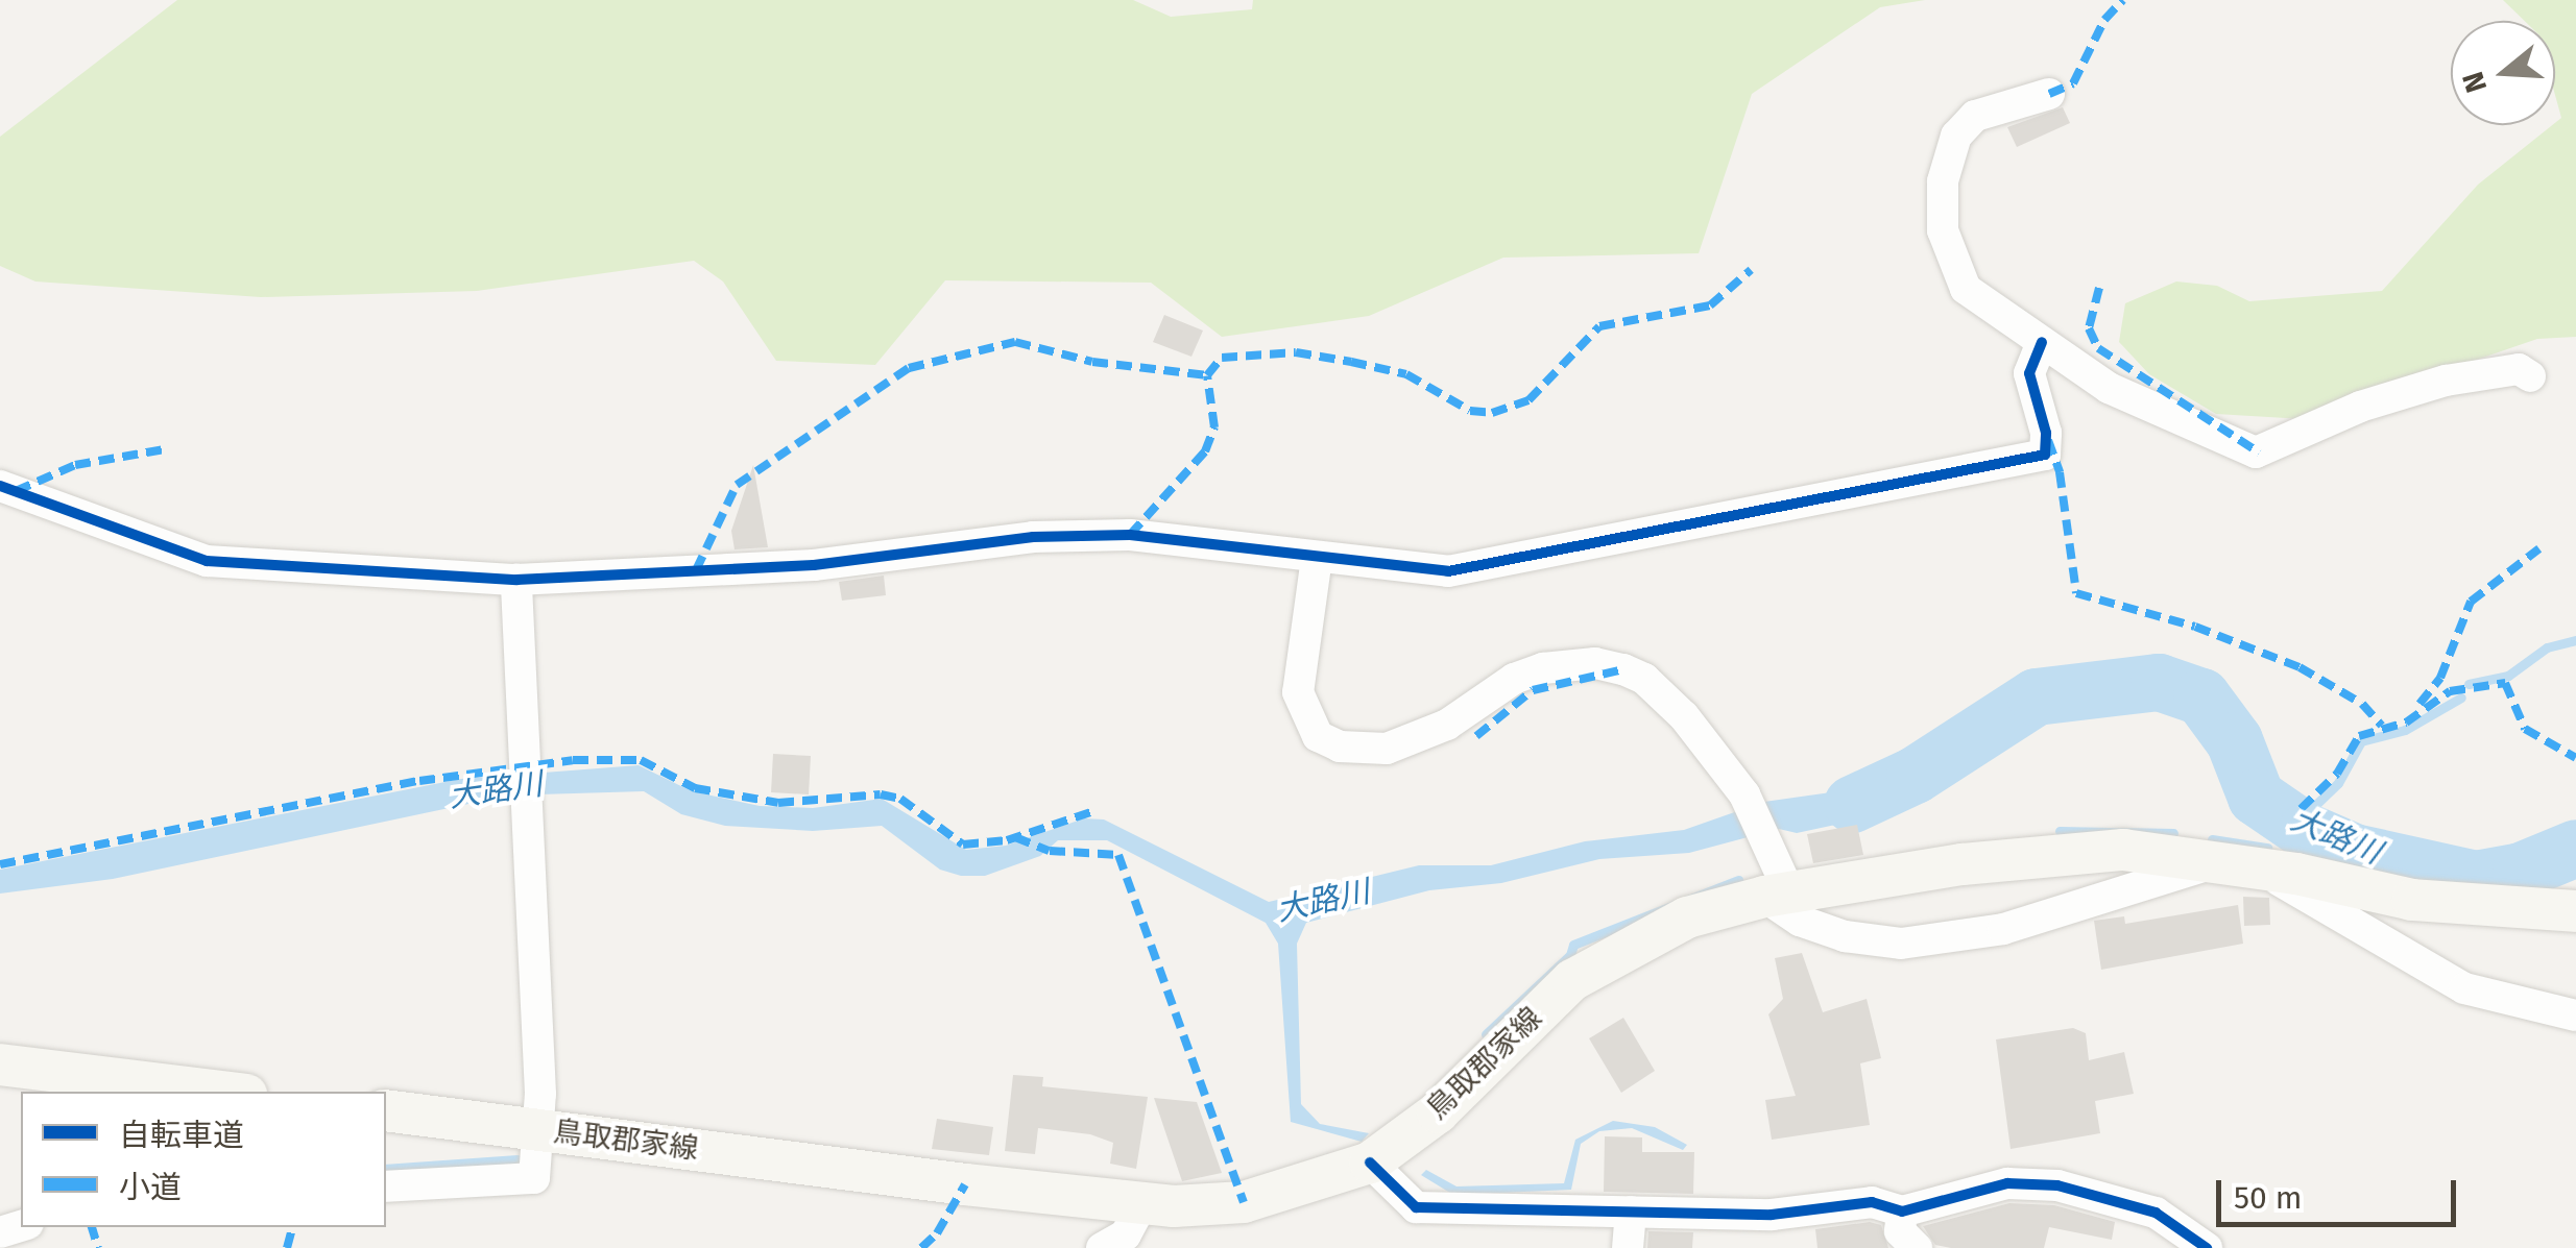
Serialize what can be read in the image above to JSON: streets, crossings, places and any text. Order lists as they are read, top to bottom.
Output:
{
  "streets": {
    "main road": ["鳥取郡家線"]
  },
  "water": ["大路川"],
  "legend": ["自転車道", "小道"],
  "scale_bar": "50 m",
  "north": "left"
}
